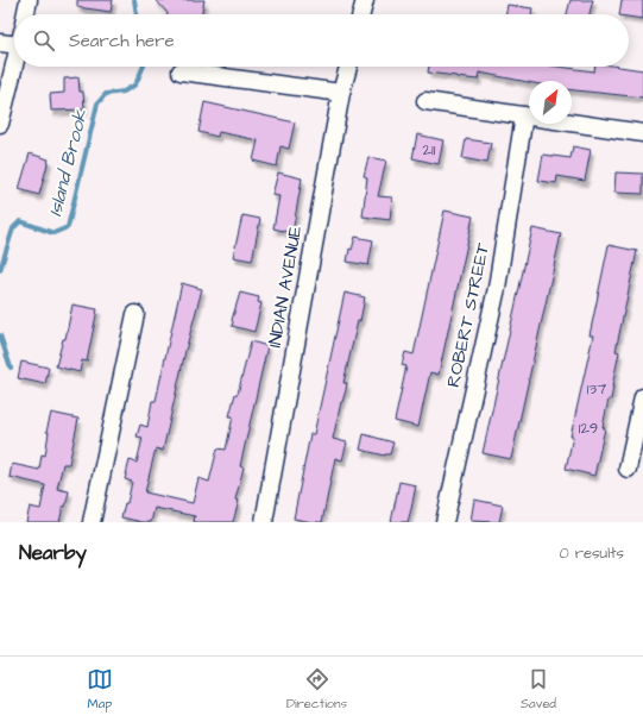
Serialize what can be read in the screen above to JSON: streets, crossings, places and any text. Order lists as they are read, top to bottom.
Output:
{
  "streets": {
    "street": ["INDIAN AVENUE", "ROBERT STREET"]
  },
  "water": ["Island Brook"],
  "house_numbers": ["211", "137", "129"],
  "north": "top right",
  "page": {
    "search": "Search here",
    "heading": ["Nearby", "0 results"],
    "nav": ["Map", "Directions", "Saved"]
  }
}
